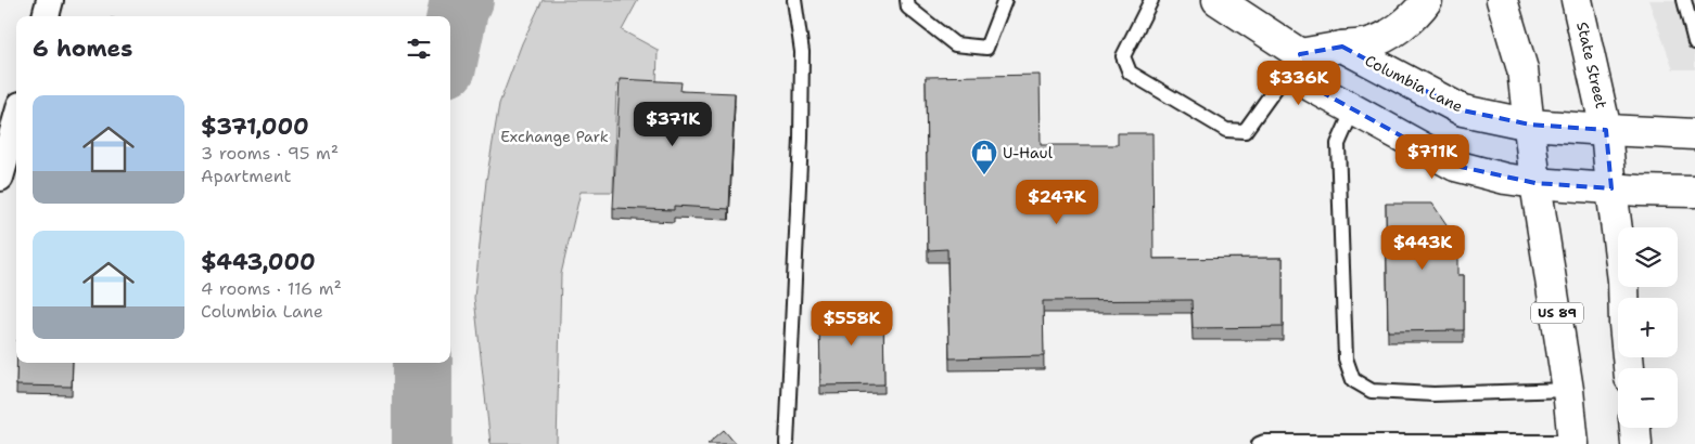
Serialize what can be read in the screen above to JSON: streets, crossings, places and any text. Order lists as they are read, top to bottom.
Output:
{
  "streets": {
    "main road": ["State Street", "Columbia Lane", "US 89"]
  },
  "crossings": [
    ["State Street", "Columbia Lane"],
    ["Columbia Lane", "US 89"]
  ],
  "parks": ["Exchange Park"],
  "places": {
    "shop": ["U-Haul"]
  },
  "page": {
    "heading": "6 homes",
    "price": [
      "$336K",
      "$371K",
      "$711K",
      "$247K",
      "$443K",
      "$558K"
    ],
    "list": [
      {
        "name": "$371,000",
        "note": "3 rooms · 95 m² · Apartment"
      },
      {
        "name": "$443,000",
        "note": "4 rooms · 116 m² · Columbia Lane"
      }
    ],
    "map_buttons": ["+", "−"]
  }
}
